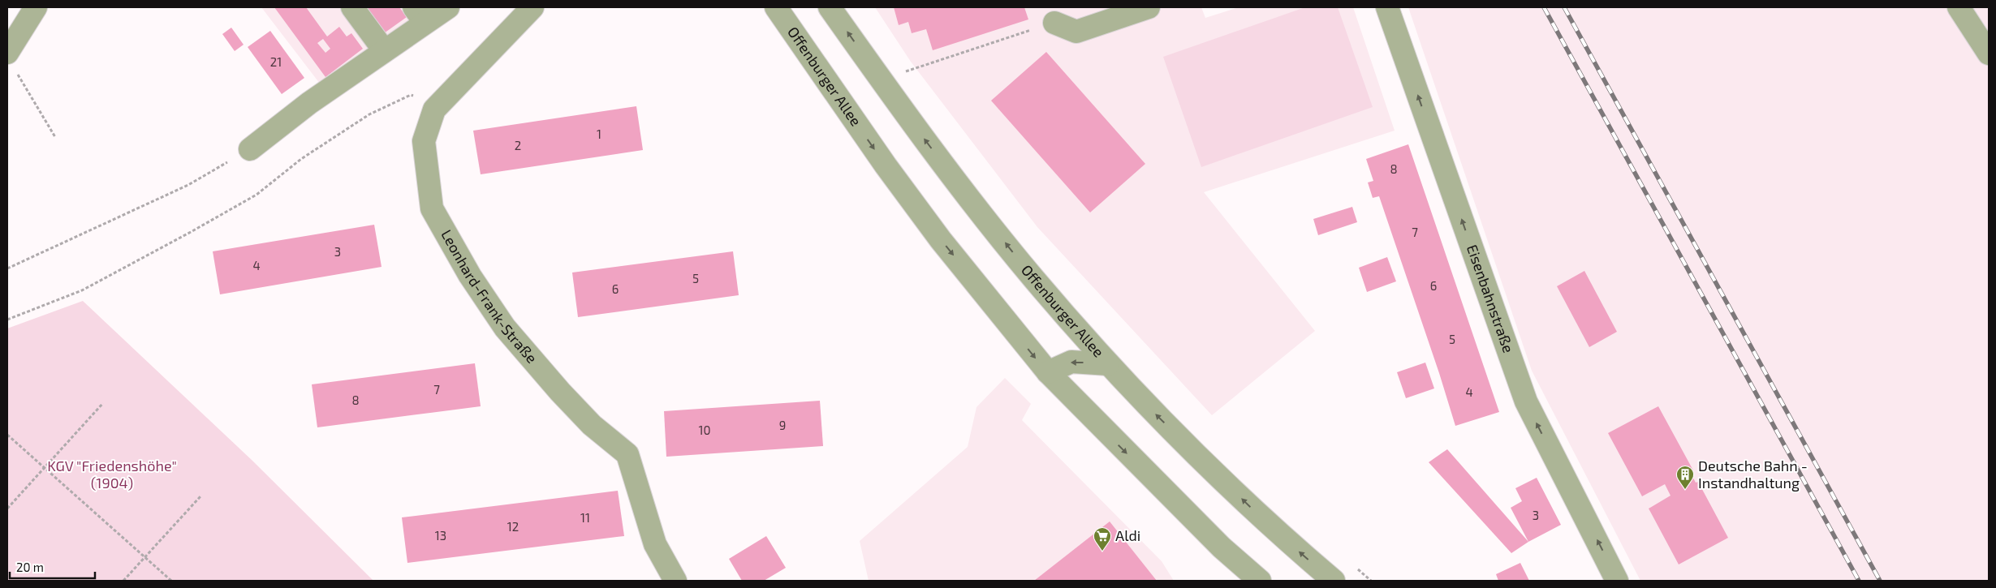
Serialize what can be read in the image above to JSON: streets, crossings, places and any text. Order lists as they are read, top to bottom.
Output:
{
  "streets": {
    "street": ["Offenburger Allee", "Leonhard-Frank-Straße", "Eisenbahnstraße"]
  },
  "one_way": ["Eisenbahnstraße"],
  "parks": ["KGV \"Friedenshöhe\" (1904)"],
  "places": {
    "building": ["Deutsche Bahn - Instandhaltung"],
    "supermarket": ["Aldi"]
  },
  "house_numbers": [
    "21",
    "1",
    "2",
    "8",
    "7",
    "3",
    "4",
    "5",
    "6",
    "6",
    "5",
    "7",
    "4",
    "8",
    "9",
    "10",
    "3",
    "11",
    "12",
    "13"
  ],
  "scale_bar": "20 m"
}
